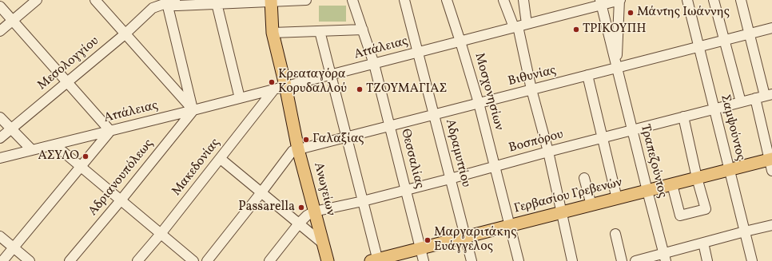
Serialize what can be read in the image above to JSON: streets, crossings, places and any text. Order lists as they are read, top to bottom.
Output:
{
  "streets": {
    "main road": ["Ανωγείων", "Γερβασίου Γρεβενών"],
    "street": [
      "Αττάλειας",
      "Μεσολογγίου",
      "Βιθυνίας",
      "Μοσχονησίων",
      "Σαμψούντος",
      "Βοσπόρου",
      "Αδραμυττίου",
      "Θεσσαλίας",
      "Τραπεζούντος",
      "Μακεδονίας",
      "Αδριανουπόλεως"
    ]
  },
  "crossings": [
    ["Αττάλειας", "Μοσχονησίων"],
    ["Αττάλειας", "Αδραμυττίου"],
    ["Αττάλειας", "Θεσσαλίας"],
    ["Αττάλειας", "Τραπεζούντος"],
    ["Αττάλειας", "Μακεδονίας"],
    ["Αττάλειας", "Αδριανουπόλεως"],
    ["Αττάλειας", "Ανωγείων"],
    ["Βιθυνίας", "Μοσχονησίων"],
    ["Βιθυνίας", "Σαμψούντος"],
    ["Βιθυνίας", "Αδραμυττίου"],
    ["Βιθυνίας", "Θεσσαλίας"],
    ["Βιθυνίας", "Τραπεζούντος"],
    ["Βιθυνίας", "Ανωγείων"],
    ["Μοσχονησίων", "Βοσπόρου"],
    ["Μοσχονησίων", "Γερβασίου Γρεβενών"],
    ["Σαμψούντος", "Βοσπόρου"],
    ["Σαμψούντος", "Γερβασίου Γρεβενών"],
    ["Βοσπόρου", "Αδραμυττίου"],
    ["Βοσπόρου", "Θεσσαλίας"],
    ["Βοσπόρου", "Τραπεζούντος"],
    ["Βοσπόρου", "Ανωγείων"],
    ["Αδραμυττίου", "Γερβασίου Γρεβενών"],
    ["Θεσσαλίας", "Γερβασίου Γρεβενών"],
    ["Τραπεζούντος", "Γερβασίου Γρεβενών"],
    ["Μακεδονίας", "Ανωγείων"]
  ],
  "places": [
    "Μάντης Ιωάννης",
    "ΤΡΙΚΟΥΠΗ",
    "Κρεαταγόρα Κορυδαλλού",
    "ΤΖΟΥΜΑΓΙΑΣ",
    "Γαλαξίας",
    "ΑΣΥΛΟ",
    "Passarella",
    "Μαργαριτάκης Ευάγγελος"
  ]
}
